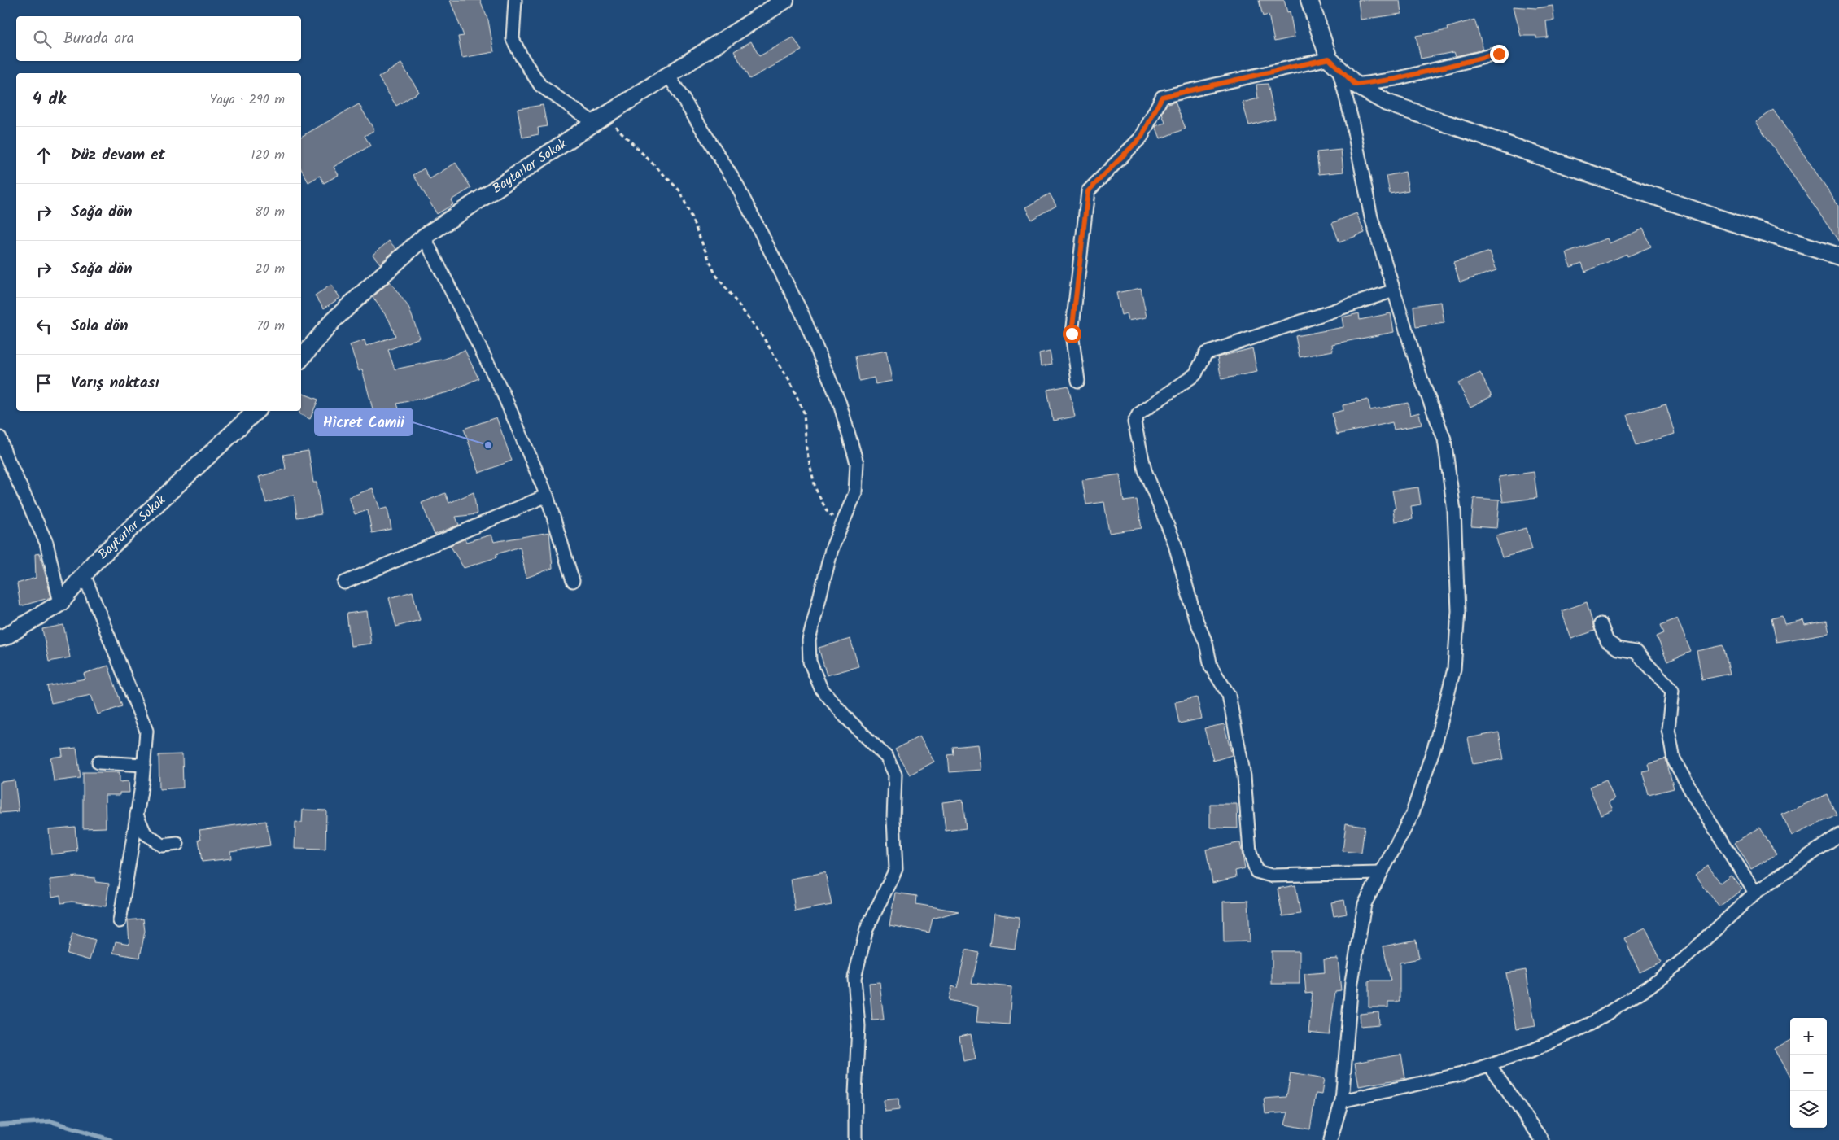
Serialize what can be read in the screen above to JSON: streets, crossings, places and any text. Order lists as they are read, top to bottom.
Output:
{
  "streets": {
    "street": ["Baytarlar Sokak"]
  },
  "places": ["Hicret Camii"],
  "page": {
    "search": "Burada ara",
    "heading": ["4 dk", "Yaya · 290 m"],
    "list": [
      ["Düz devam et", "120 m"],
      ["Sağa dön", "80 m"],
      ["Sağa dön", "20 m"],
      ["Sola dön", "70 m"],
      "Varış noktası"
    ],
    "map_buttons": ["+", "−"]
  }
}
